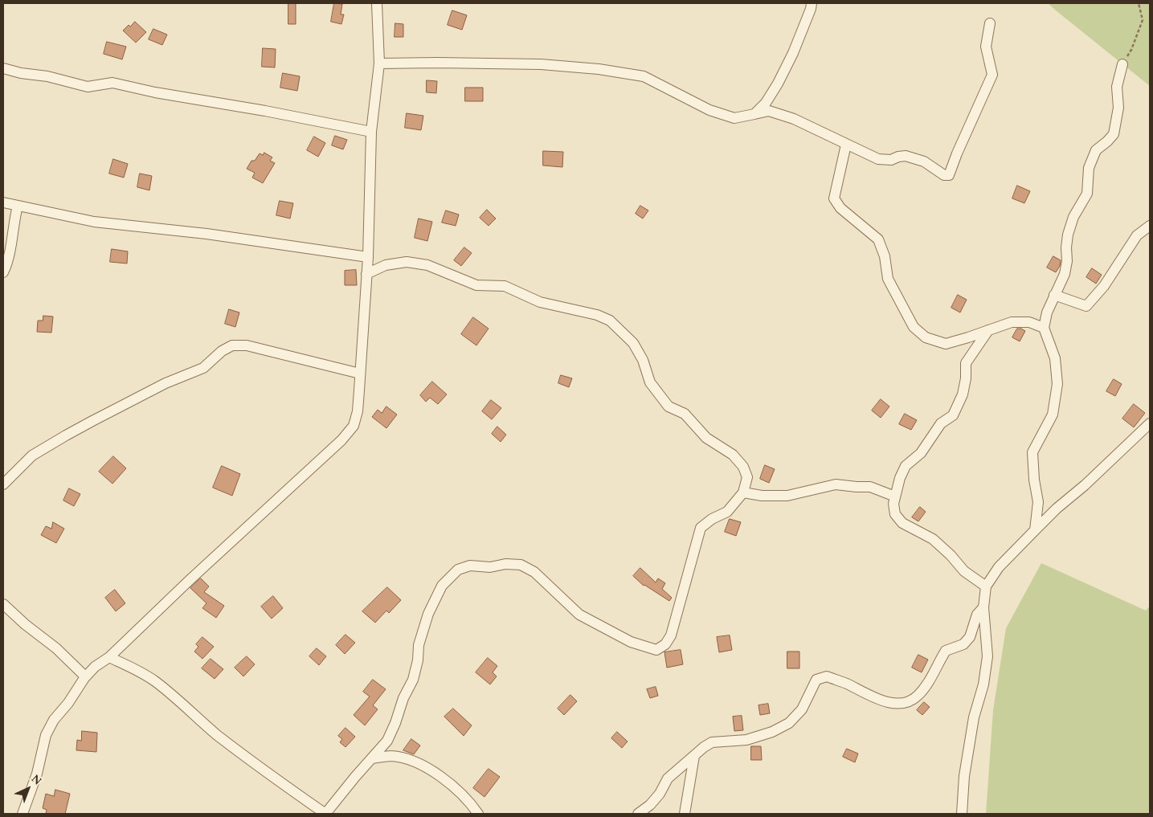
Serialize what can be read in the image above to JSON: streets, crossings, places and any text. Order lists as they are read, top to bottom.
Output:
{
  "north": "top right"
}
